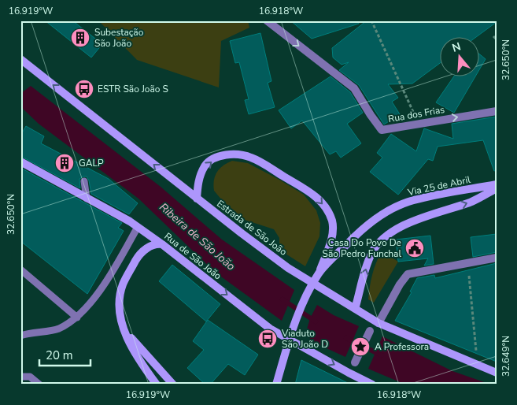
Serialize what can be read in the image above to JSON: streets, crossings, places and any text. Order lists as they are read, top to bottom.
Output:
{
  "streets": {
    "main road": ["Via 25 de Abril", "Estrada de São João", "Rua de São João"],
    "street": ["Rua dos Frias"]
  },
  "one_way": ["Rua dos Frias", "Estrada de São João", "Rua de São João"],
  "water": ["Ribeira de São João"],
  "places": {
    "building": ["Subestação São João", "GALP"],
    "bus stop": ["ESTR São João S", "Viaduto São João D"],
    "public building": ["Casa Do Povo De São Pedro Funchal"],
    "place": ["A Professora"]
  },
  "scale_bar": "20 m",
  "north": "top",
  "coordinates": [
    "16.919°W",
    "16.918°W",
    "32.650°N",
    "32.649°N"
  ]
}
